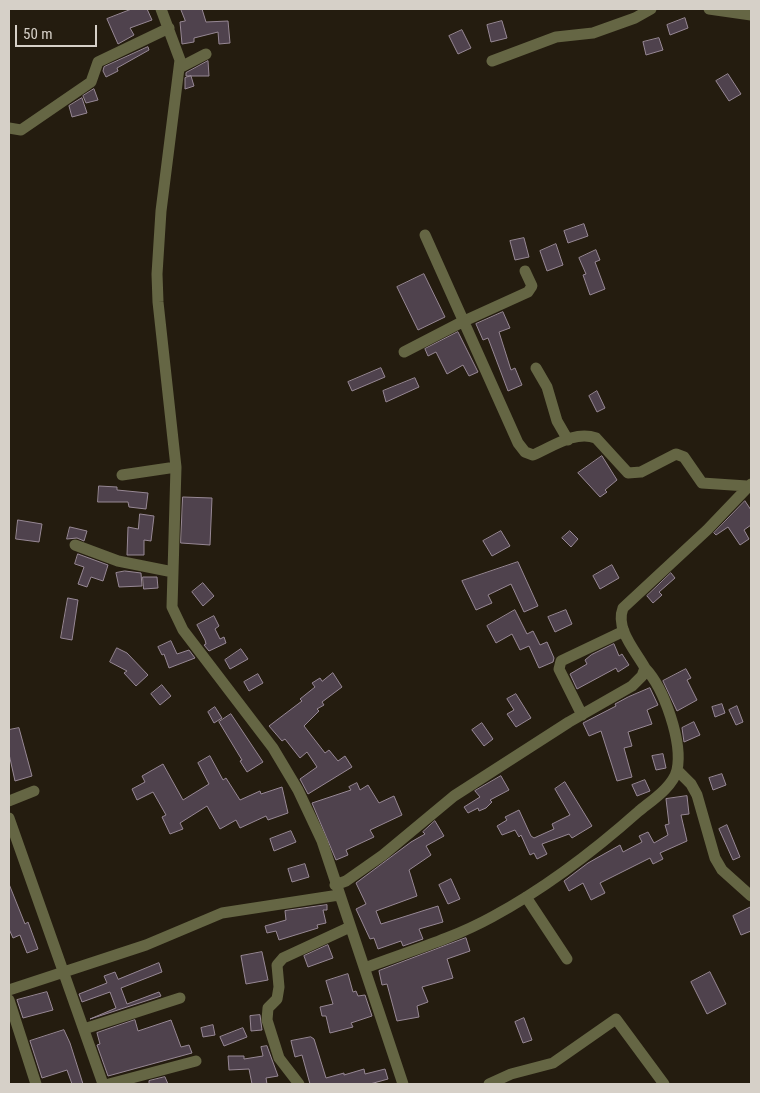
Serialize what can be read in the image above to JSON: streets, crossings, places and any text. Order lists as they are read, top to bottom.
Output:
{
  "scale_bar": "50 m"
}
